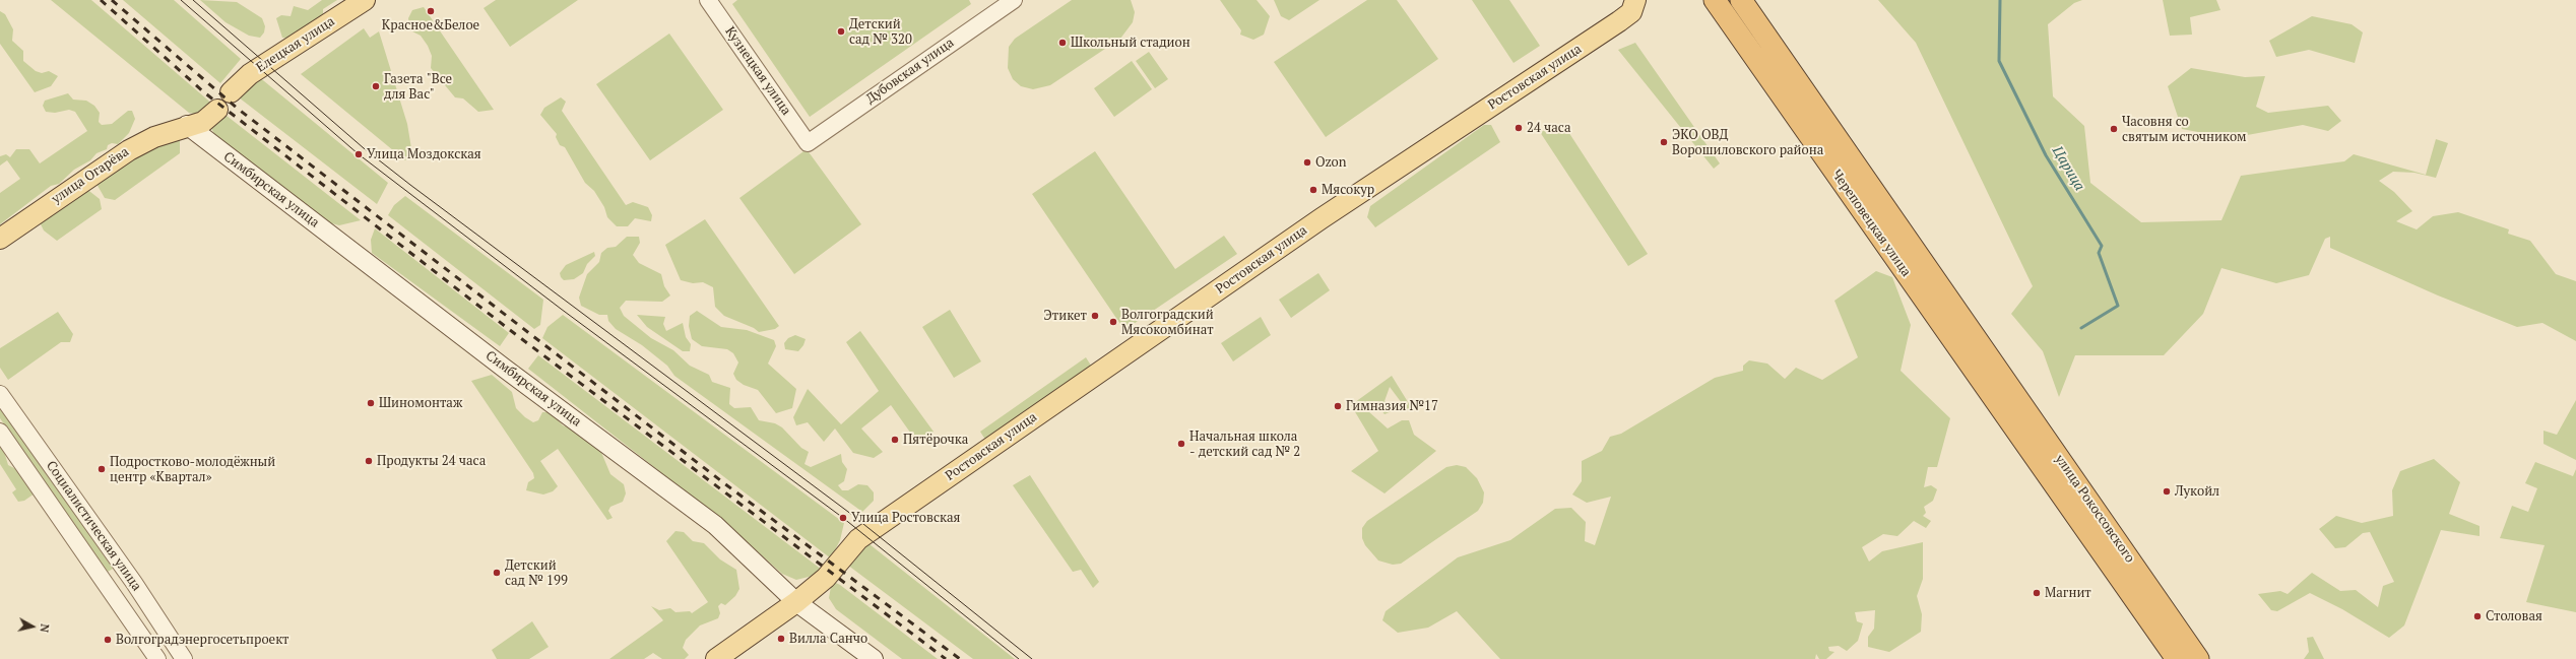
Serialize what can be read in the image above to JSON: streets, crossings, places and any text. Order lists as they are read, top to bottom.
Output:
{
  "streets": {
    "highway": ["Череповецкая улица", "улица Рокоссовского"],
    "main road": [
      "Елецкая улица",
      "Ростовская улица",
      "улица Огарёва",
      "Симбирская улица"
    ],
    "street": ["Кузнецкая улица", "Дубовская улица", "Социалистическая улица"]
  },
  "crossings": [
    ["Кузнецкая улица", "Дубовская улица"],
    ["Ростовская улица", "Симбирская улица"],
    ["улица Огарёва", "Симбирская улица"],
    ["Череповецкая улица", "улица Рокоссовского"]
  ],
  "water": ["Царица"],
  "places": [
    "Красное&Белое",
    "Детский сад № 320",
    "Школьный стадион",
    "Газета \"Все для Вас\"",
    "24 часа",
    "Часовня со святым источником",
    "ЭКО ОВД Ворошиловского района",
    "Улица Моздокская",
    "Ozon",
    "Мясокур",
    "Этикет",
    "Волгоградский Мясокомбинат",
    "Шиномонтаж",
    "Гимназия №17",
    "Пятёрочка",
    "Начальная школа - детский сад № 2",
    "Продукты 24 часа",
    "Подростково-молодёжный центр «Квартал»",
    "Лукойл",
    "Улица Ростовская",
    "Детский сад № 199",
    "Магнит",
    "Столовая",
    "Вилла Санчо",
    "Волгоградэнергосетьпроект"
  ],
  "north": "right"
}
